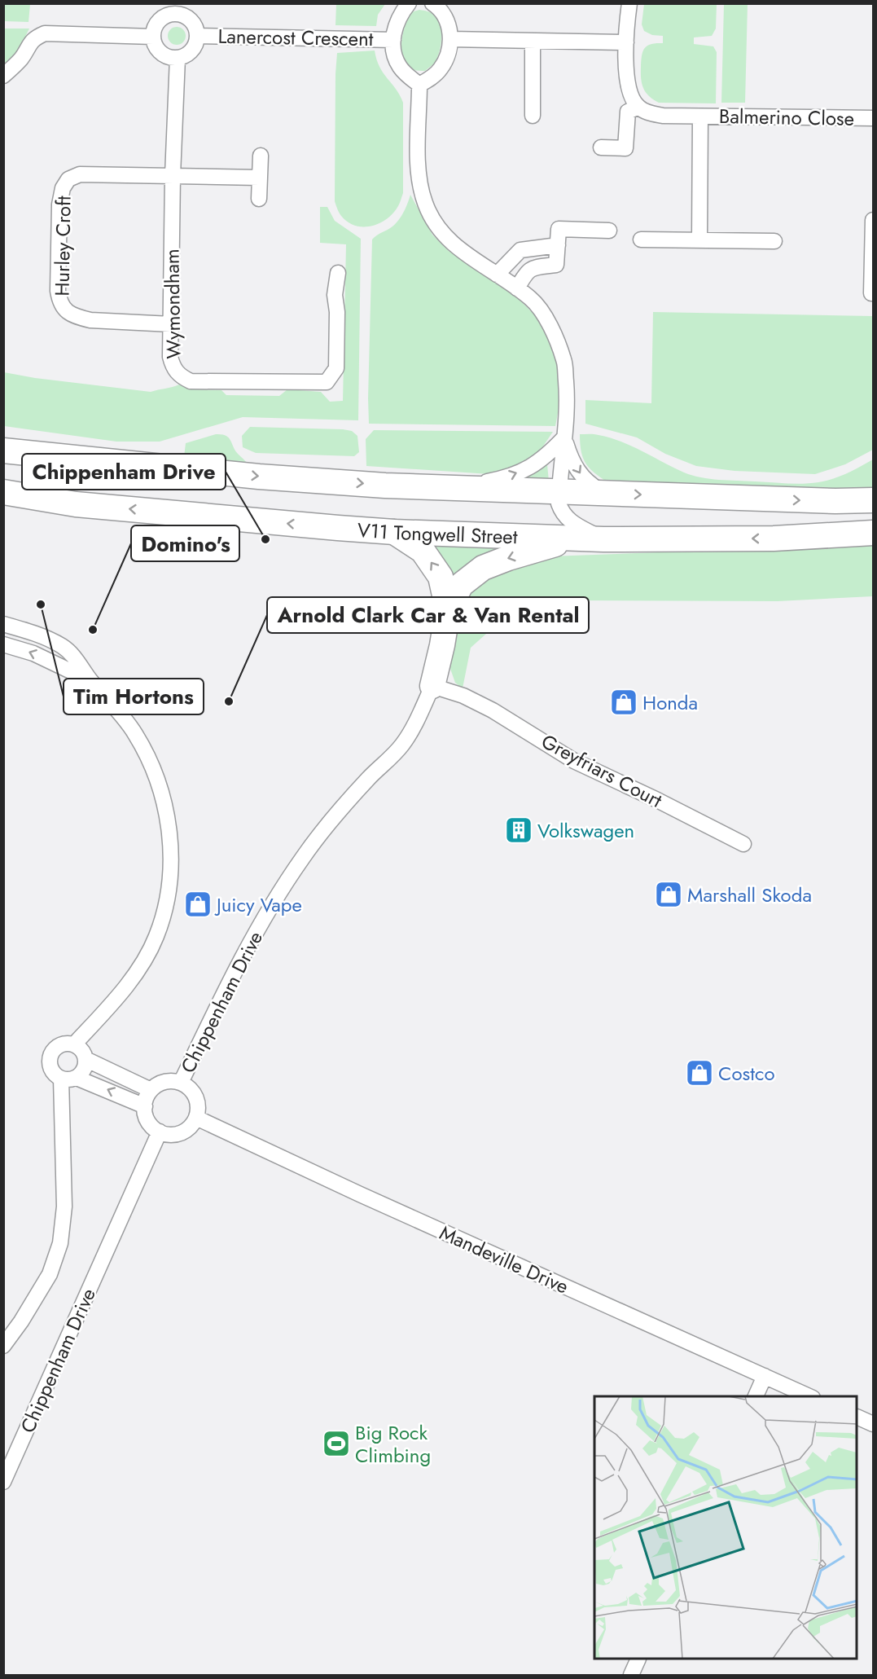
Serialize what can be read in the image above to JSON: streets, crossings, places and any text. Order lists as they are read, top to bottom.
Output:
{
  "streets": {
    "highway": ["V11 Tongwell Street"],
    "street": [
      "Lanercost Crescent",
      "Balmerino Close",
      "Hurley Croft",
      "Wymondham",
      "Greyfriars Court",
      "Chippenham Drive",
      "Mandeville Drive"
    ]
  },
  "crossings": [
    ["Lanercost Crescent", "Wymondham"],
    ["Hurley Croft", "Wymondham"],
    ["Greyfriars Court", "Chippenham Drive"],
    ["Chippenham Drive", "Mandeville Drive"]
  ],
  "places": {
    "other": [
      "Chippenham Drive",
      "Tim Hortons",
      "Domino's",
      "Arnold Clark Car & Van Rental"
    ],
    "shop": [
      "Honda",
      "Marshall Skoda",
      "Juicy Vape",
      "Costco"
    ],
    "building": ["Volkswagen"],
    "sports": ["Big Rock Climbing"]
  }
}
